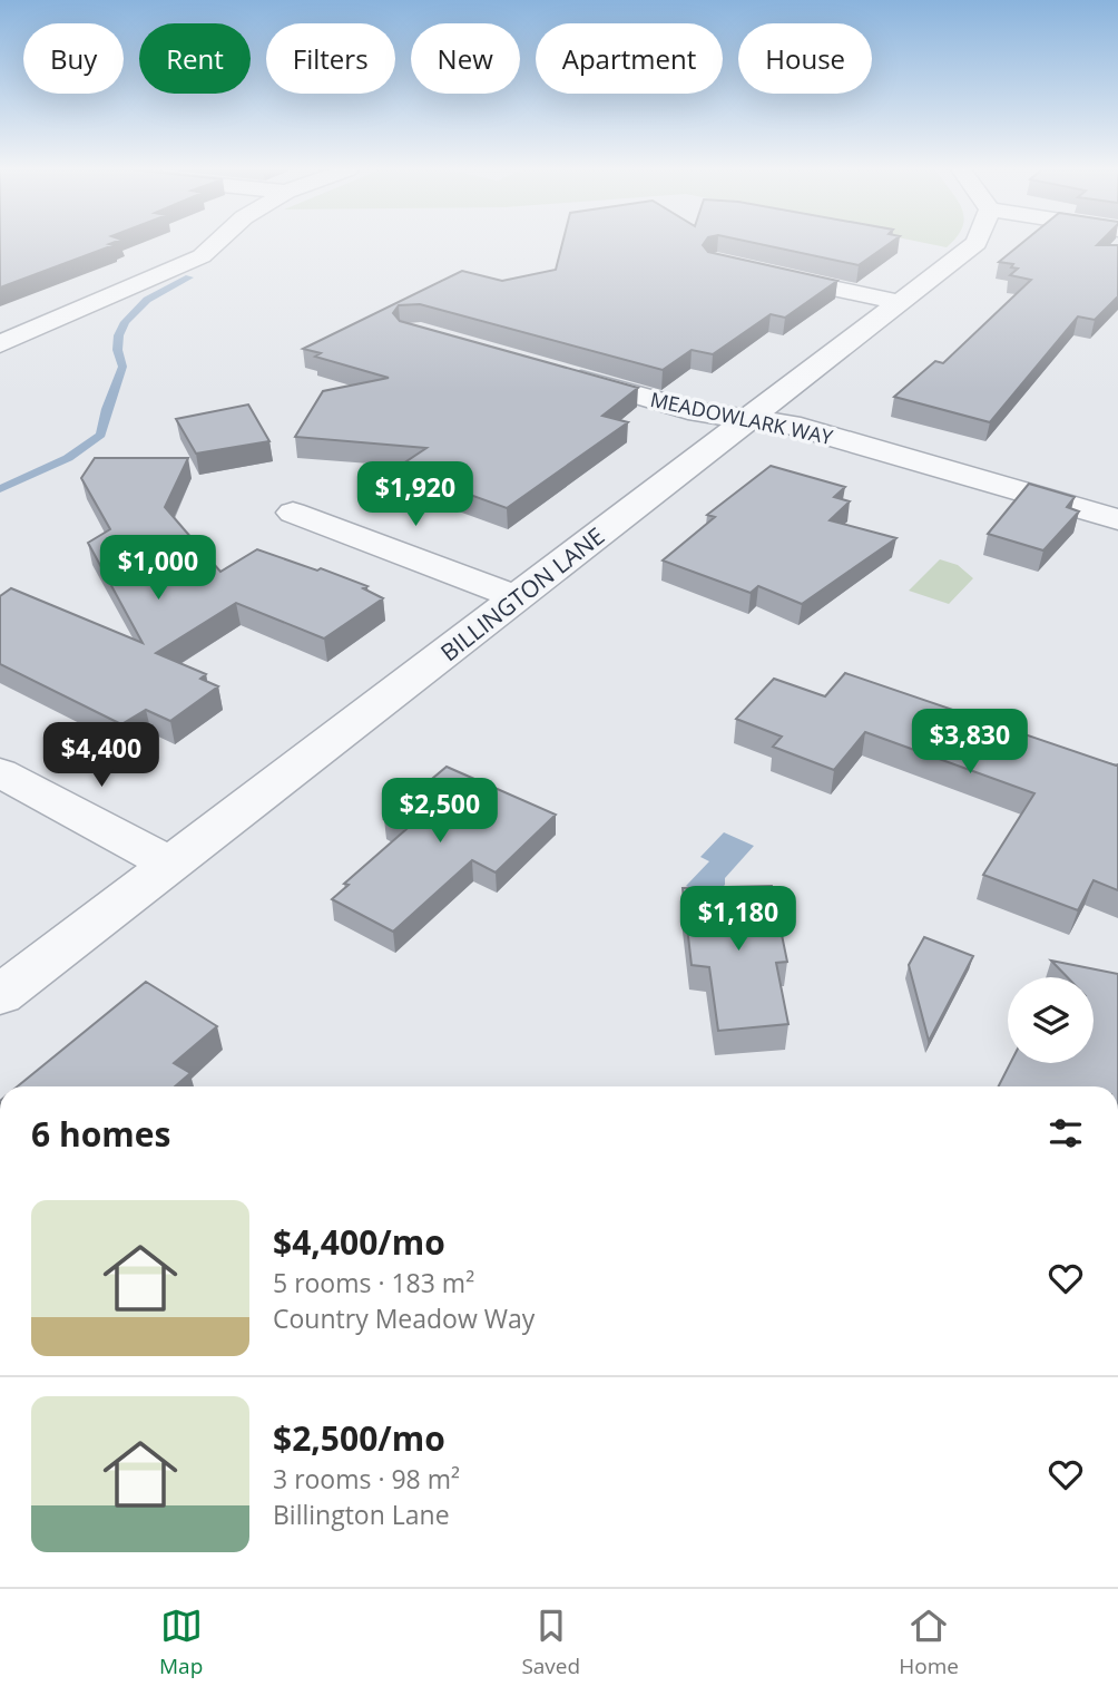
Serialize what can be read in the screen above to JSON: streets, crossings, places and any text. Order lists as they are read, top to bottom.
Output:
{
  "streets": {
    "street": ["MEADOWLARK WAY", "BILLINGTON LANE"]
  },
  "crossings": [
    ["MEADOWLARK WAY", "BILLINGTON LANE"]
  ],
  "page": {
    "chip": [
      "Buy",
      "Rent",
      "Filters",
      "New",
      "Apartment",
      "House"
    ],
    "price": [
      "$1,920",
      "$1,000",
      "$3,830",
      "$4,400",
      "$2,500",
      "$1,180"
    ],
    "heading": "6 homes",
    "list": [
      {
        "name": "$4,400/mo",
        "note": "5 rooms · 183 m² · Country Meadow Way"
      },
      {
        "name": "$2,500/mo",
        "note": "3 rooms · 98 m² · Billington Lane"
      }
    ],
    "tabs": ["Map", "Saved", "Home"]
  }
}
